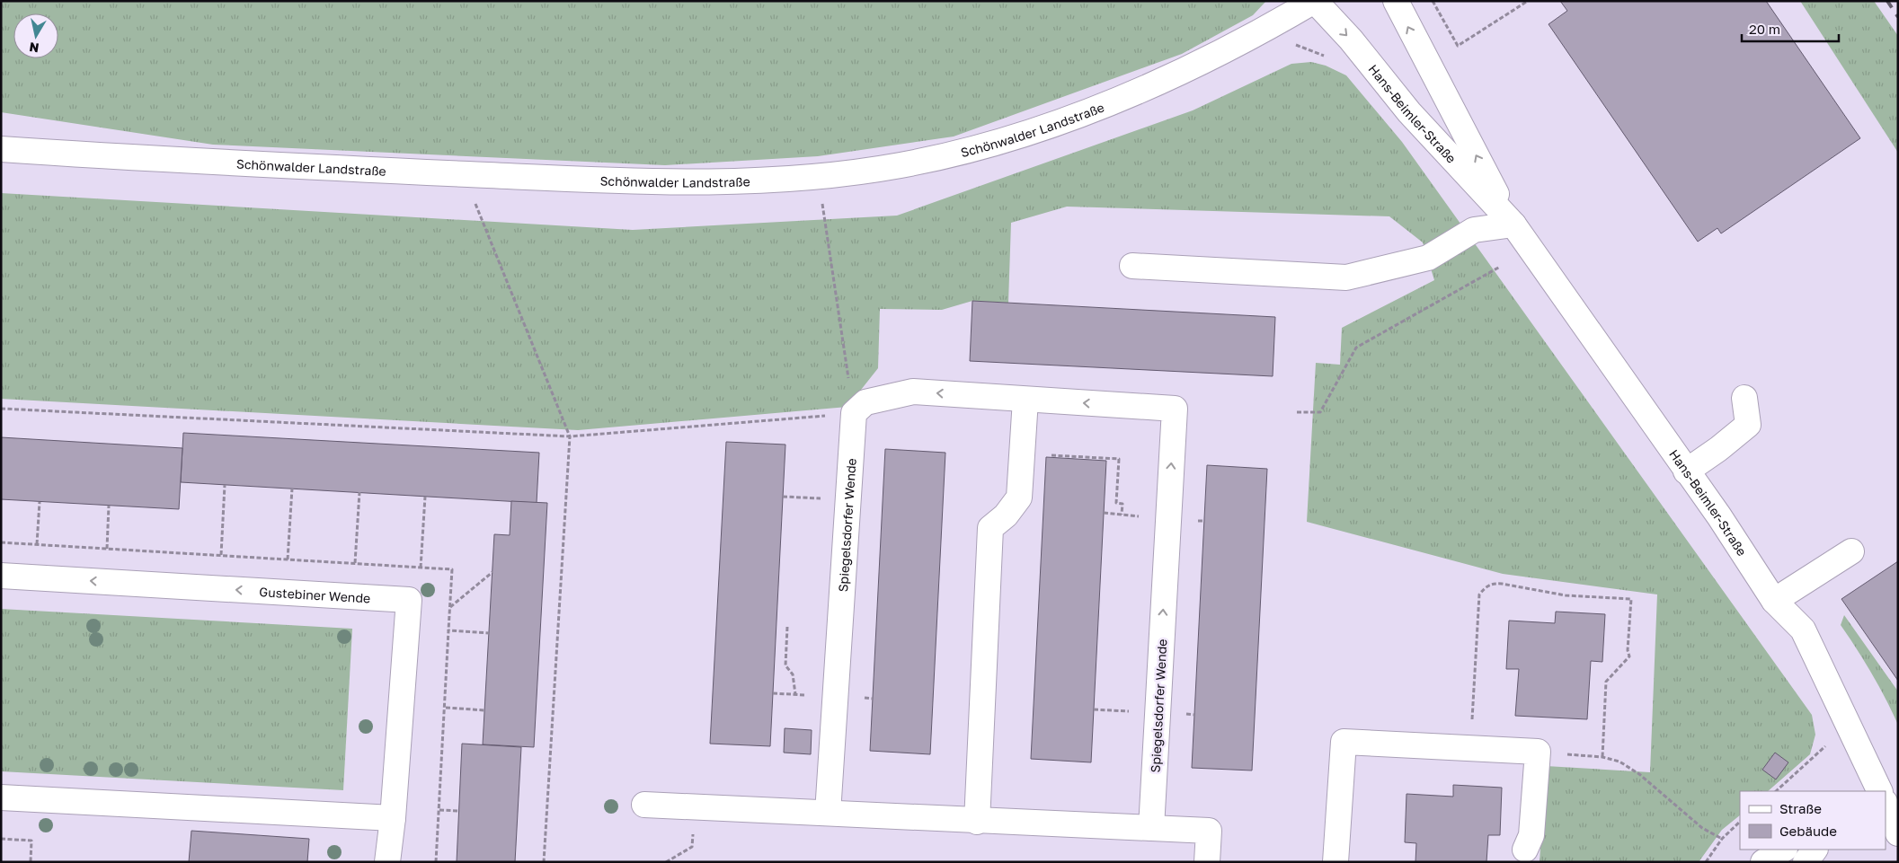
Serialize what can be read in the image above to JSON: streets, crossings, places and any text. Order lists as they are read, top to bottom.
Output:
{
  "streets": {
    "street": [
      "Hans-Beimler-Straße",
      "Schönwalder Landstraße",
      "Spiegelsdorfer Wende",
      "Gustebiner Wende"
    ]
  },
  "crossings": [
    ["Hans-Beimler-Straße", "Schönwalder Landstraße"]
  ],
  "legend": ["Straße", "Gebäude"],
  "scale_bar": "20 m",
  "north": "bottom"
}
